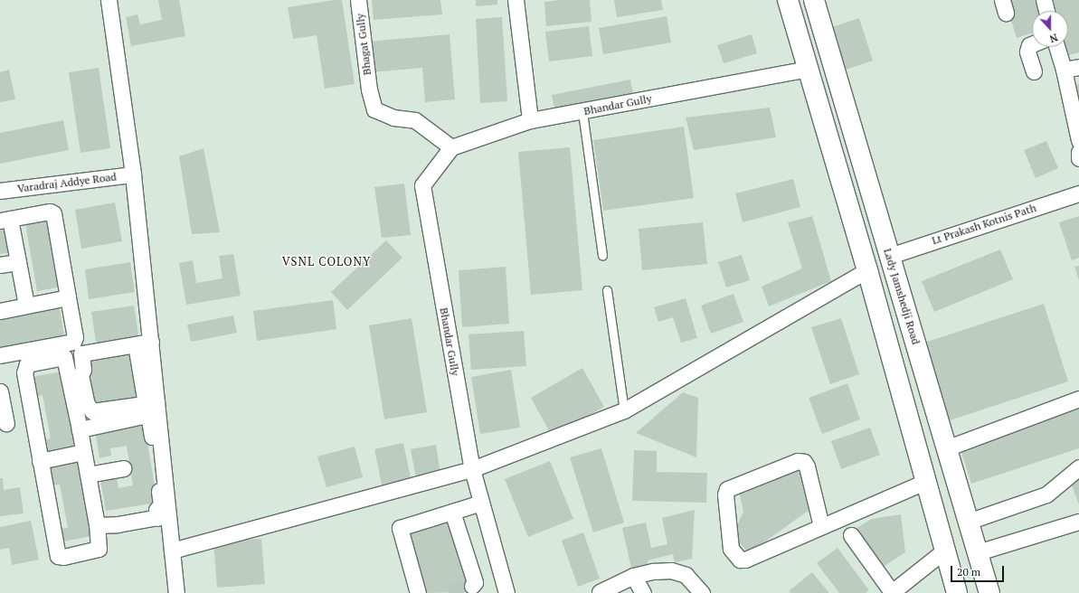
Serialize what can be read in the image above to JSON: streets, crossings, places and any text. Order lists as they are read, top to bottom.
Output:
{
  "streets": {
    "main road": ["Lady Jamshedji Road"],
    "street": [
      "Bhagat Gully",
      "Bhandar Gully",
      "Varadraj Addye Road",
      "Lt Prakash Kotnis Path"
    ]
  },
  "crossings": [
    ["Bhagat Gully", "Bhandar Gully"],
    ["Lt Prakash Kotnis Path", "Lady Jamshedji Road"]
  ],
  "districts": ["VSNL COLONY"],
  "scale_bar": "20 m",
  "north": "bottom"
}
